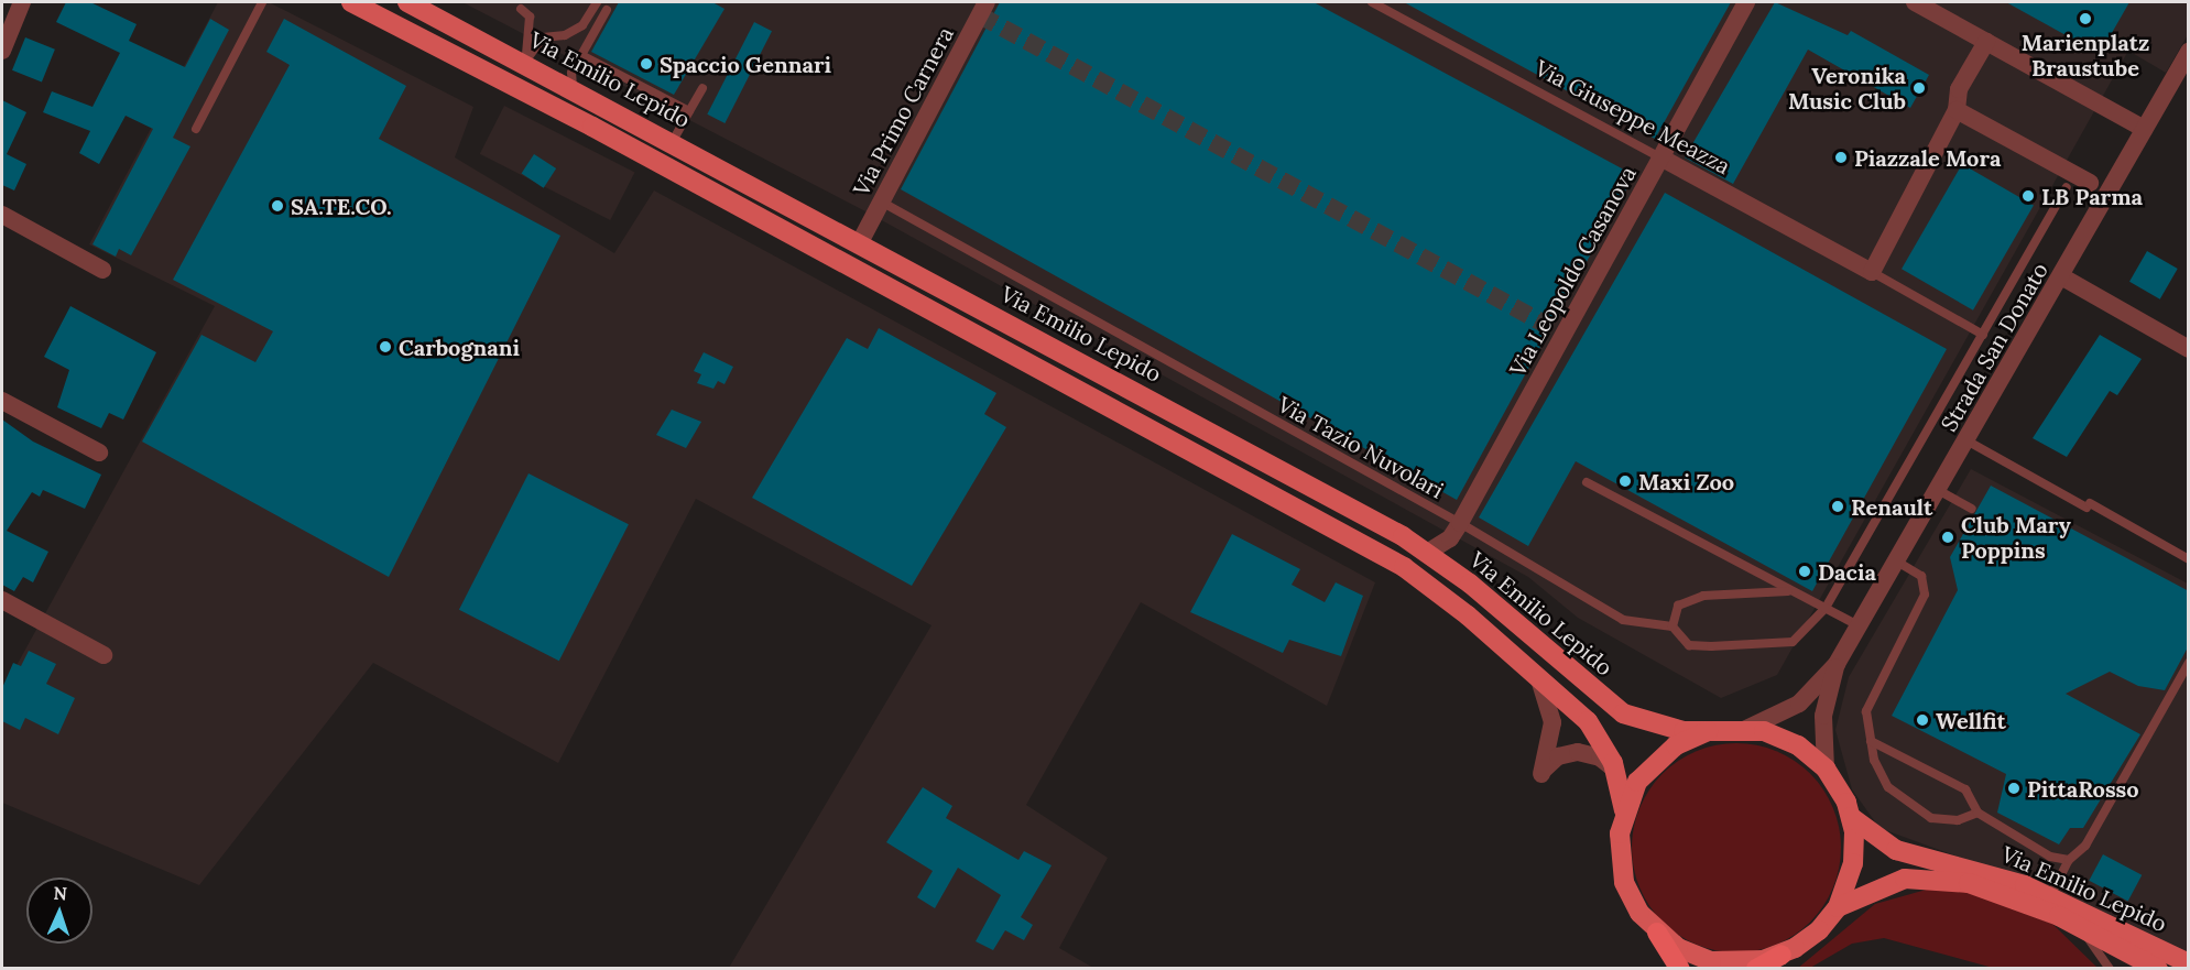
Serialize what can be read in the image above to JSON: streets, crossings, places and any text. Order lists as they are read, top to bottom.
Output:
{
  "streets": {
    "main road": ["Via Emilio Lepido"],
    "street": [
      "Via Primo Carnera",
      "Via Giuseppe Meazza",
      "Via Leopoldo Casanova",
      "Strada San Donato"
    ],
    "lane": ["Via Tazio Nuvolari"]
  },
  "crossings": [
    ["Via Emilio Lepido", "Via Primo Carnera"],
    ["Via Emilio Lepido", "Via Leopoldo Casanova"],
    ["Via Emilio Lepido", "Strada San Donato"],
    ["Via Primo Carnera", "Via Tazio Nuvolari"],
    ["Via Giuseppe Meazza", "Via Leopoldo Casanova"],
    ["Via Leopoldo Casanova", "Via Tazio Nuvolari"]
  ],
  "places": [
    "Marienplatz Braustube",
    "Spaccio Gennari",
    "Veronika Music Club",
    "Piazzale Mora",
    "LB Parma",
    "SA.TE.CO.",
    "Carbognani",
    "Maxi Zoo",
    "Renault",
    "Club Mary Poppins",
    "Dacia",
    "Wellfit",
    "PittaRosso"
  ],
  "north": "top"
}
